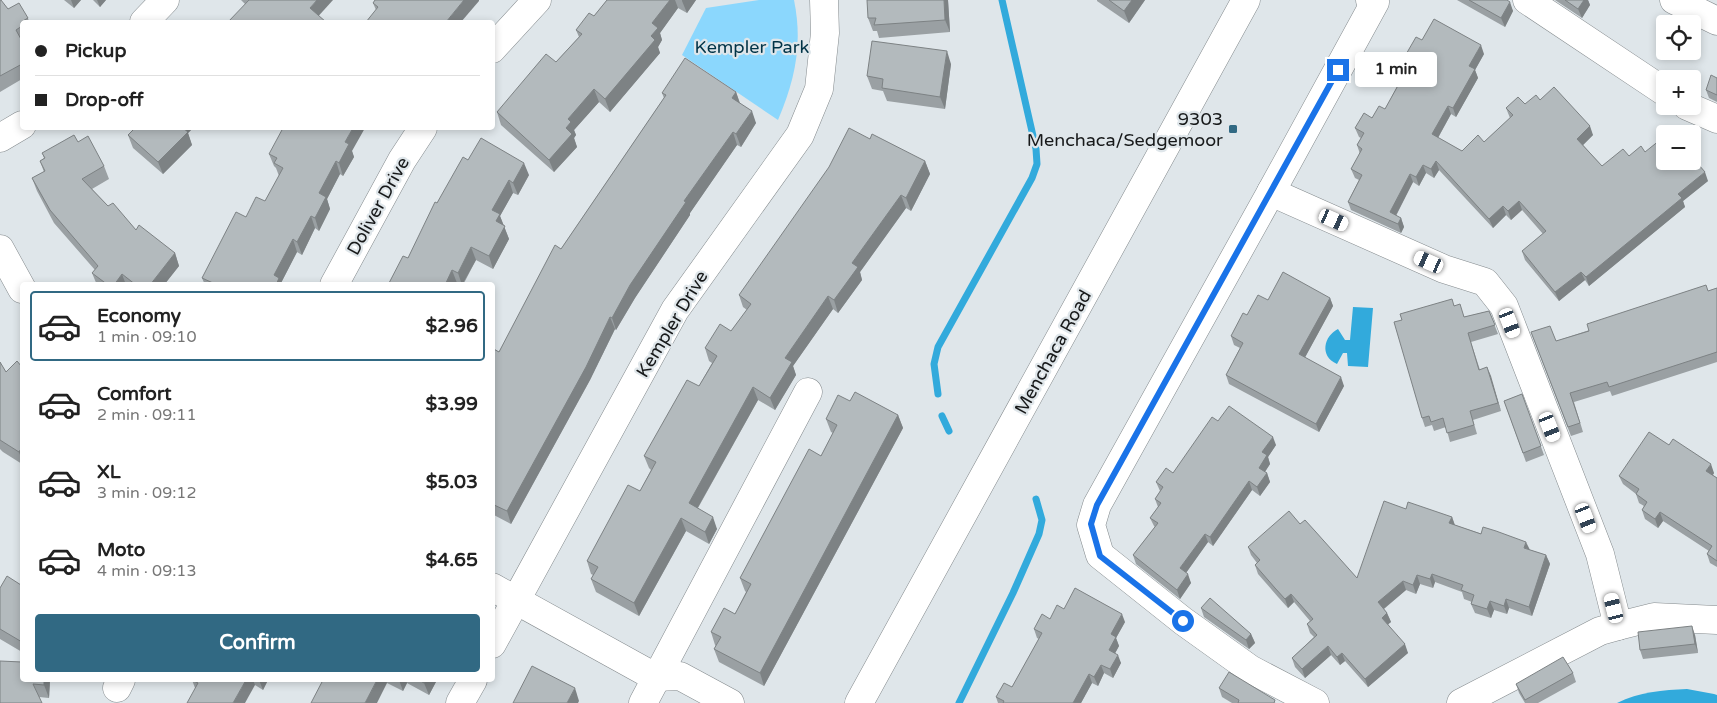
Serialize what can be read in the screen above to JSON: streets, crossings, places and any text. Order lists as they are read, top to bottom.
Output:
{
  "streets": {
    "street": ["Doliver Drive", "Kempler Drive", "Menchaca Road"]
  },
  "parks": ["Kempler Park"],
  "places": {
    "transit": ["9303 Menchaca/Sedgemoor"]
  },
  "page": {
    "map_buttons": ["+", "−"],
    "banner": ["Pickup", "Drop-off"],
    "bubble": "1 min",
    "list": [
      {
        "name": "Economy",
        "note": "1 min · 09:10",
        "value": "$2.96"
      },
      {
        "name": "Comfort",
        "note": "2 min · 09:11",
        "value": "$3.99"
      },
      {
        "name": "XL",
        "note": "3 min · 09:12",
        "value": "$5.03"
      },
      {
        "name": "Moto",
        "note": "4 min · 09:13",
        "value": "$4.65"
      }
    ],
    "buttons": "Confirm"
  }
}
